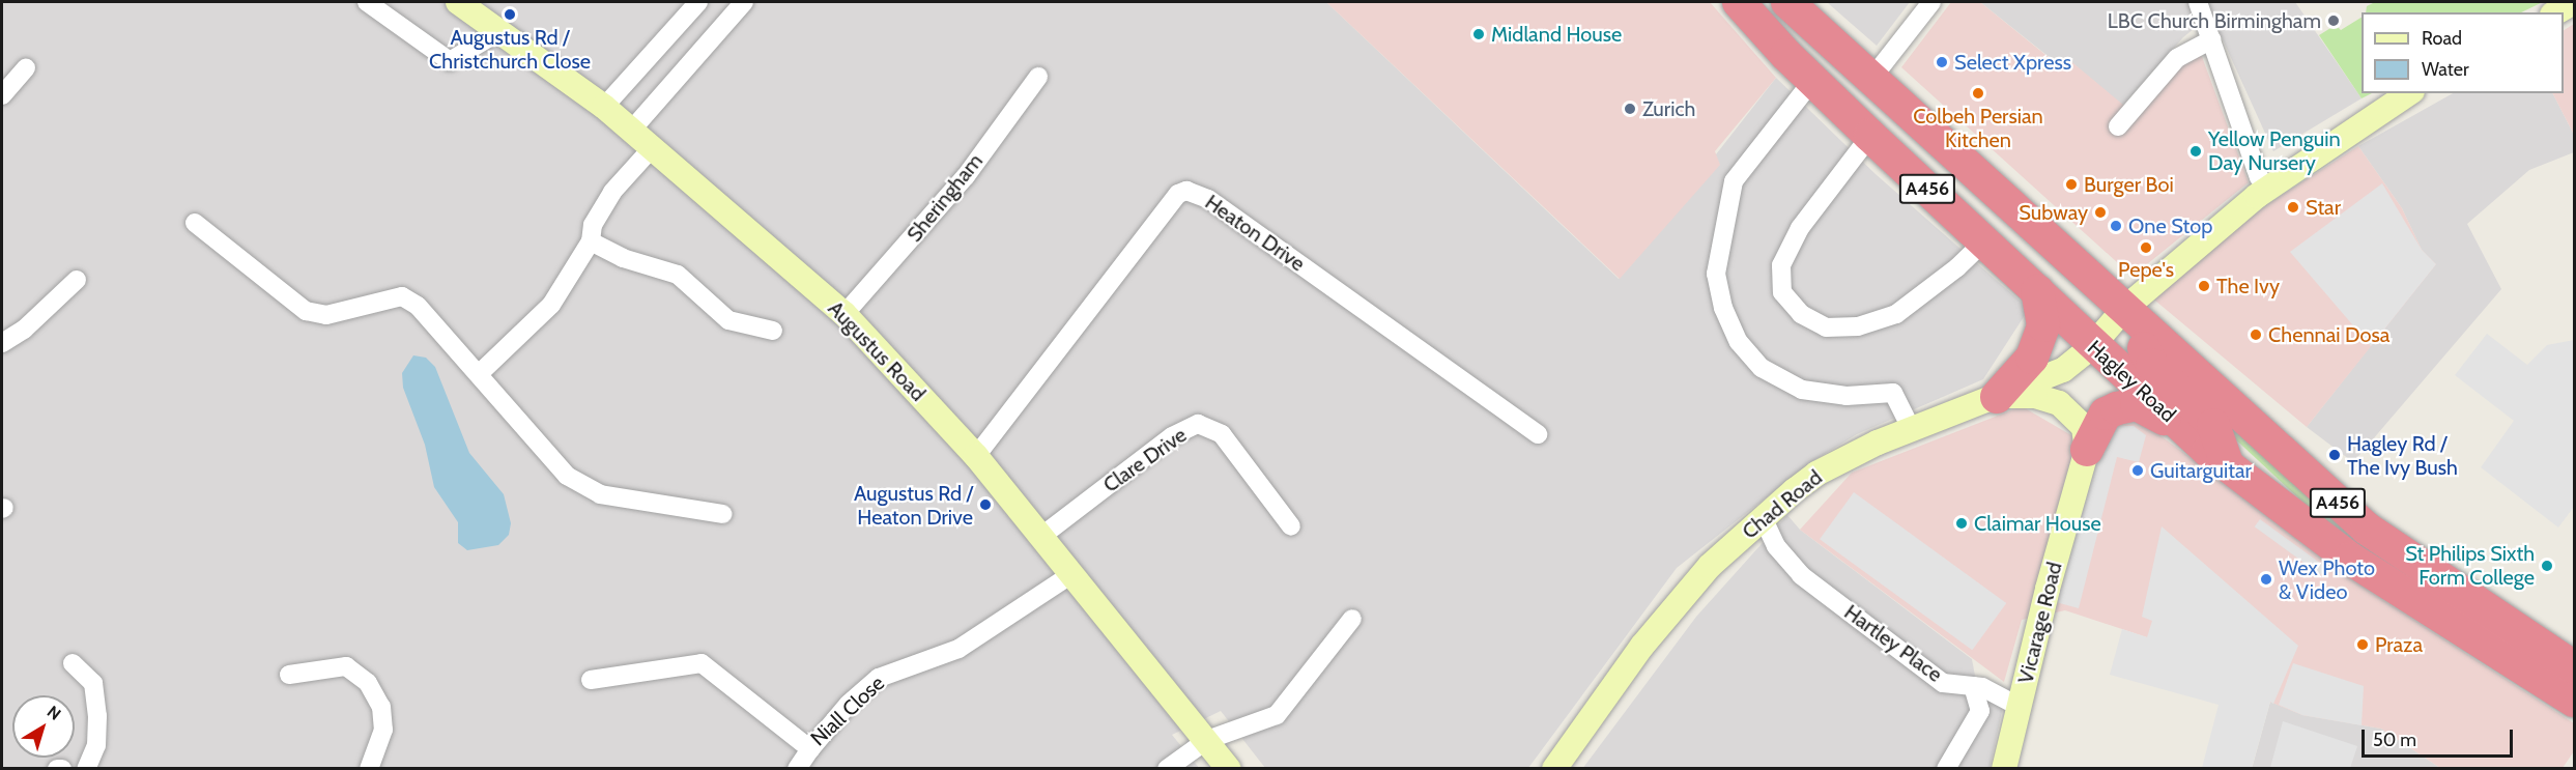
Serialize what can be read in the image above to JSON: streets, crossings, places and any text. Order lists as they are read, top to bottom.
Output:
{
  "streets": {
    "highway": ["A456", "Hagley Road"],
    "street": [
      "Sheringham",
      "Heaton Drive",
      "Augustus Road",
      "Clare Drive",
      "Chad Road",
      "Vicarage Road",
      "Hartley Place",
      "Niall Close"
    ]
  },
  "crossings": [
    ["A456", "Chad Road"],
    ["Sheringham", "Augustus Road"],
    ["Heaton Drive", "Augustus Road"],
    ["Augustus Road", "Clare Drive"],
    ["Augustus Road", "Niall Close"],
    ["Hagley Road", "Chad Road"],
    ["Chad Road", "Hartley Place"],
    ["Vicarage Road", "Hartley Place"]
  ],
  "places": [
    "Augustus Rd / Christchurch Close",
    "LBC Church Birmingham",
    "Midland House",
    "Select Xpress",
    "Colbeh Persian Kitchen",
    "Zurich",
    "Yellow Penguin Day Nursery",
    "Burger Boi",
    "Star",
    "Subway",
    "One Stop",
    "Pepe's",
    "The Ivy",
    "Chennai Dosa",
    "Hagley Rd / The Ivy Bush",
    "Guitarguitar",
    "Augustus Rd / Heaton Drive",
    "Claimar House",
    "St Philips Sixth Form College",
    "Wex Photo & Video",
    "Praza"
  ],
  "legend": ["Road", "Water"],
  "scale_bar": "50 m",
  "north": "top right"
}
